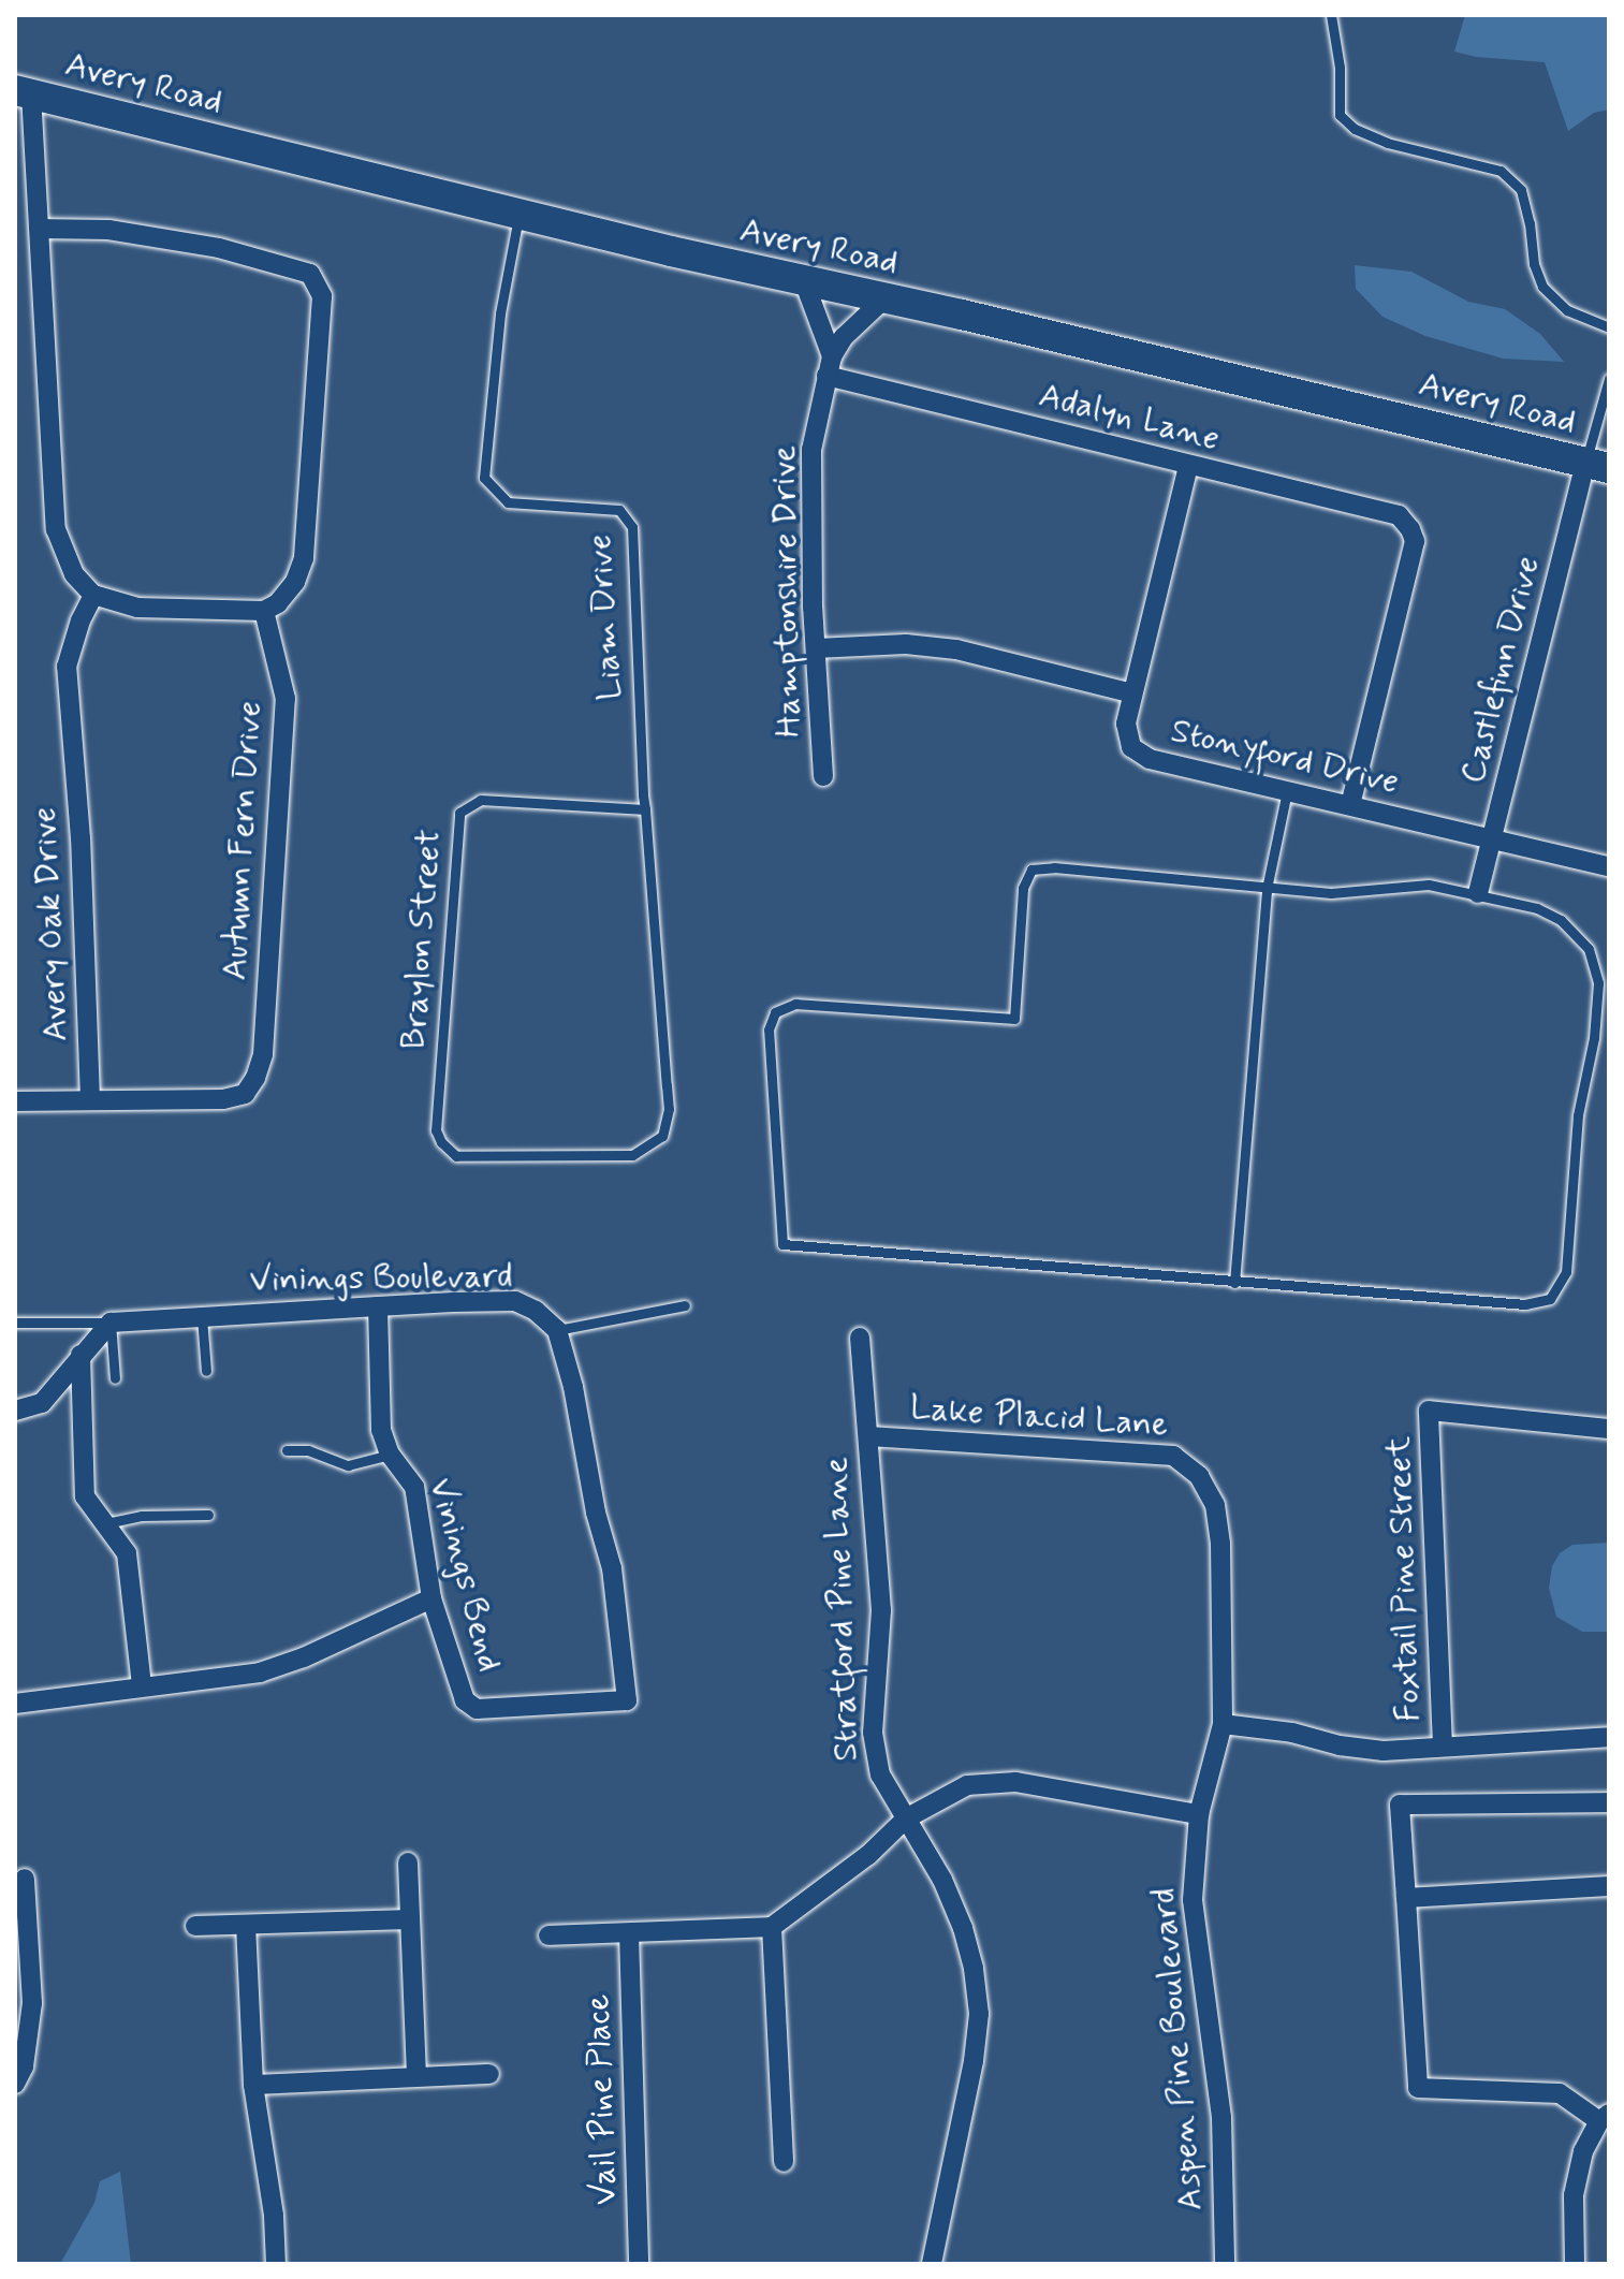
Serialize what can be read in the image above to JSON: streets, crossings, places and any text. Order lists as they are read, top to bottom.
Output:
{
  "streets": {
    "main road": ["Avery Road"],
    "street": [
      "Adalyn Lane",
      "Hamptonshire Drive",
      "Castlefinn Drive",
      "Stonyford Drive",
      "Autumn Fern Drive",
      "Avery Oak Drive",
      "Vinings Boulevard",
      "Lake Placid Lane",
      "Vinings Bend",
      "Foxtail Pine Street",
      "Stratford Pine Lane",
      "Aspen Pine Boulevard",
      "Vail Pine Place"
    ],
    "lane": ["Liam Drive", "Braylon Street"]
  },
  "crossings": [
    ["Avery Road", "Hamptonshire Drive"],
    ["Avery Road", "Liam Drive"],
    ["Avery Road", "Castlefinn Drive"],
    ["Adalyn Lane", "Hamptonshire Drive"],
    ["Adalyn Lane", "Stonyford Drive"],
    ["Liam Drive", "Braylon Street"],
    ["Castlefinn Drive", "Stonyford Drive"],
    ["Autumn Fern Drive", "Avery Oak Drive"],
    ["Vinings Boulevard", "Vinings Bend"],
    ["Lake Placid Lane", "Stratford Pine Lane"],
    ["Lake Placid Lane", "Aspen Pine Boulevard"]
  ]
}
